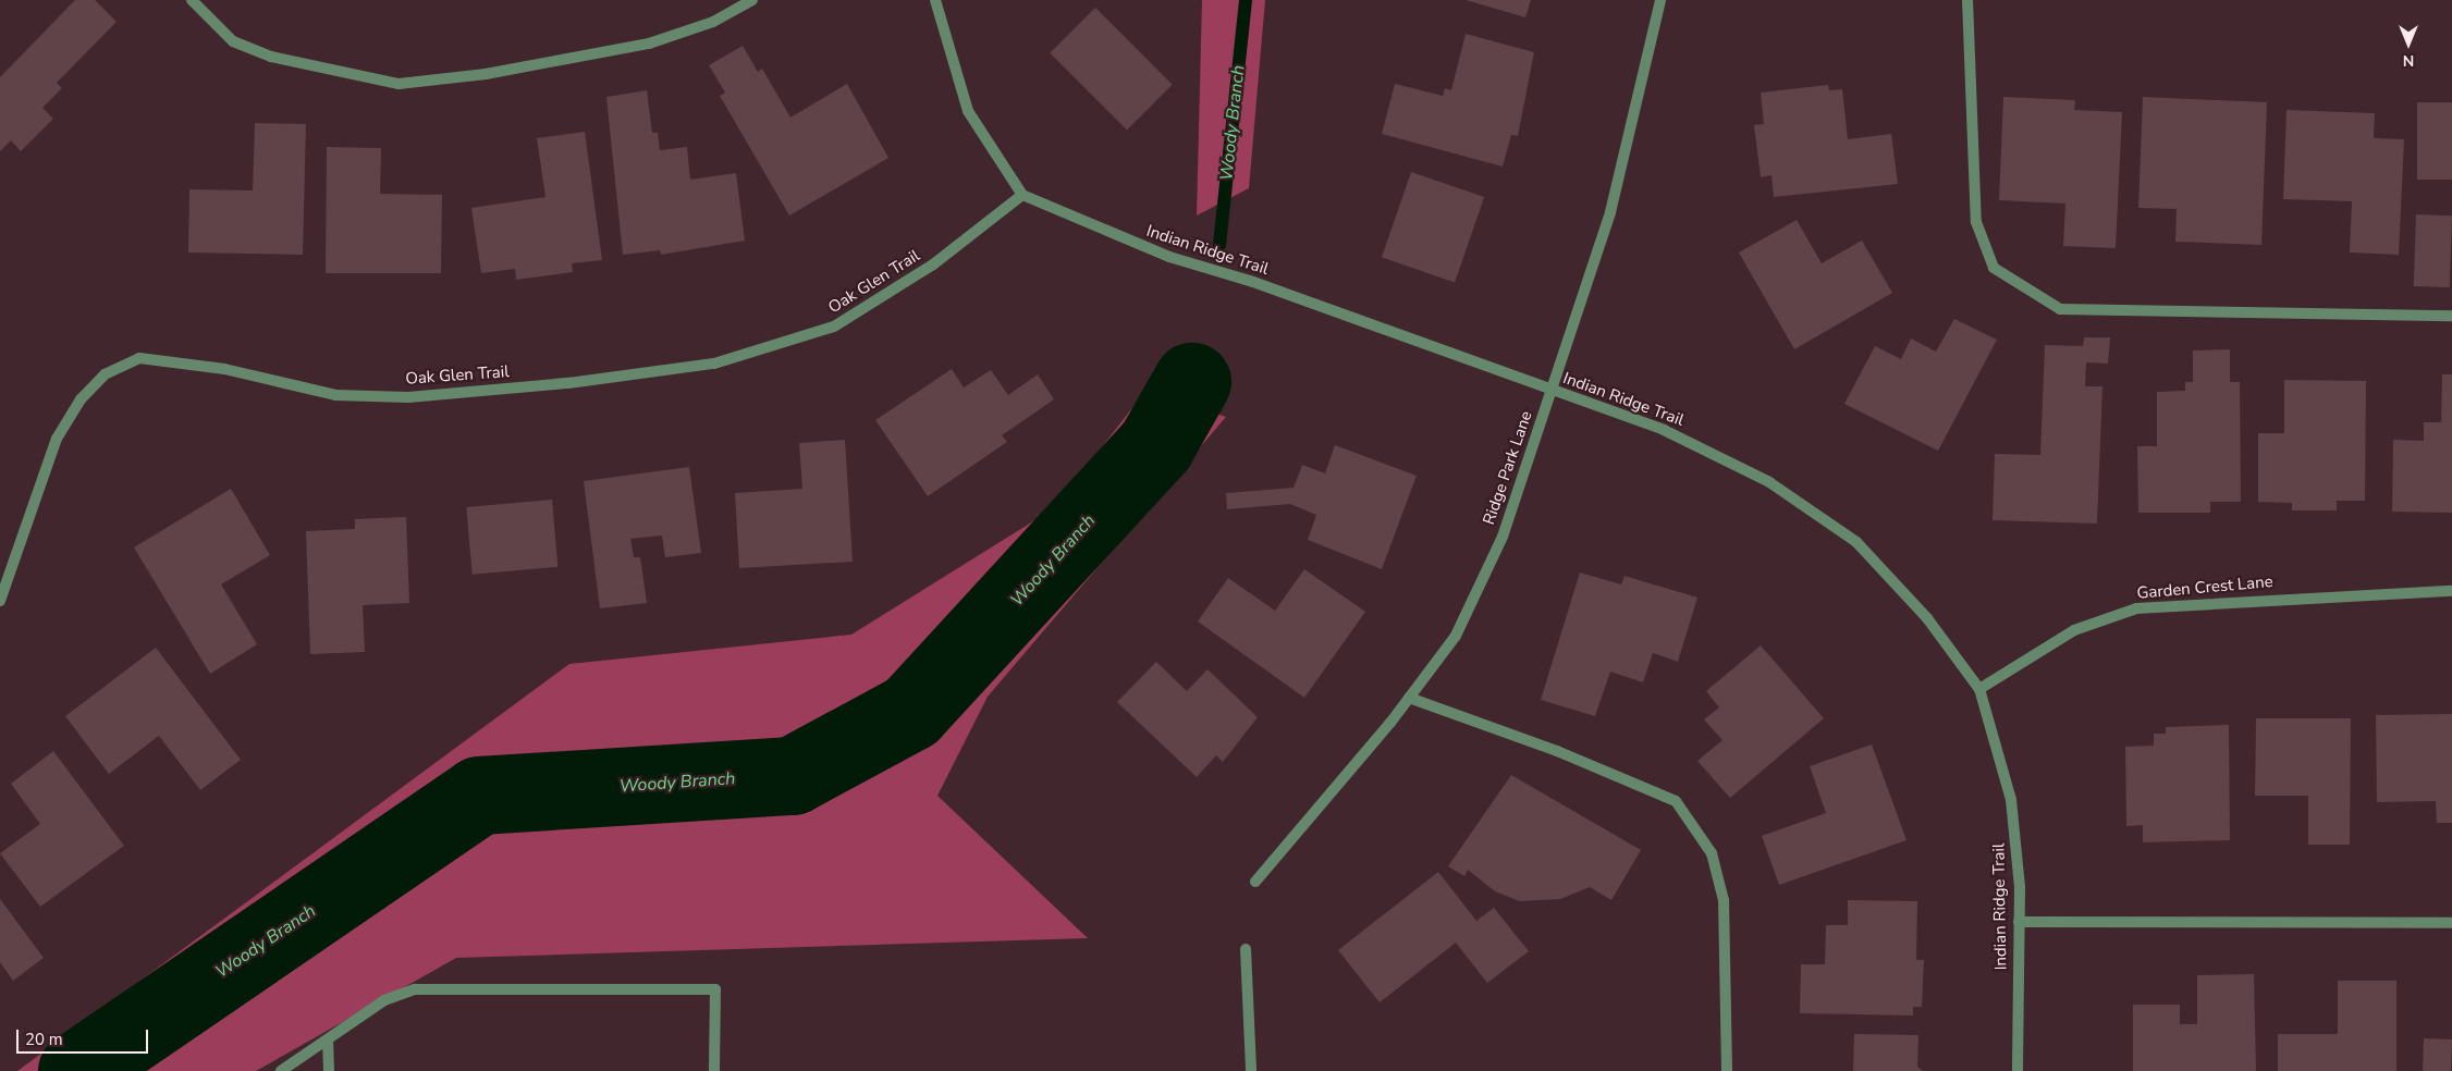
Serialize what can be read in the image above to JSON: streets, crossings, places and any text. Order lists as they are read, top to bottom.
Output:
{
  "streets": {
    "street": [
      "Indian Ridge Trail",
      "Oak Glen Trail",
      "Ridge Park Lane",
      "Garden Crest Lane"
    ]
  },
  "crossings": [
    ["Indian Ridge Trail", "Oak Glen Trail"],
    ["Indian Ridge Trail", "Ridge Park Lane"],
    ["Indian Ridge Trail", "Garden Crest Lane"]
  ],
  "water": ["Woody Branch"],
  "scale_bar": "20 m",
  "north": "bottom"
}
